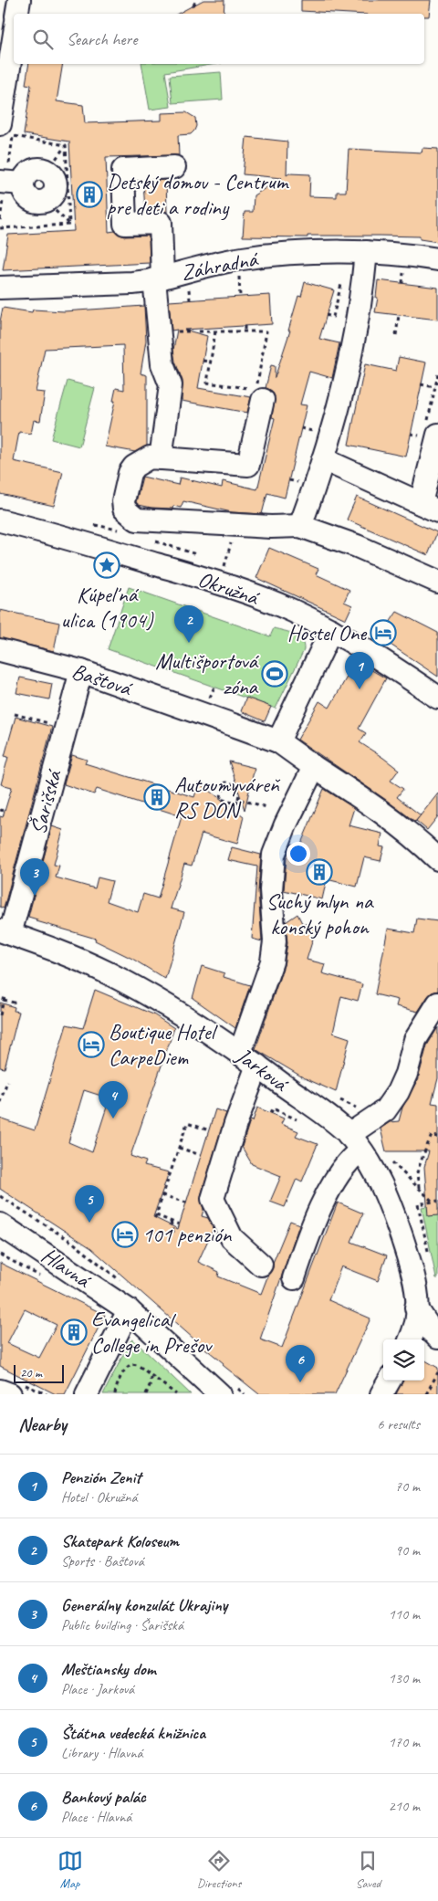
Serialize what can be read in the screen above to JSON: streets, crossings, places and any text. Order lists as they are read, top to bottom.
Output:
{
  "streets": {
    "street": [
      "Záhradná",
      "Okružná",
      "Baštová",
      "Šarišská",
      "Jarková",
      "Hlavná"
    ]
  },
  "crossings": [
    ["Baštová", "Šarišská"],
    ["Šarišská", "Jarková"]
  ],
  "places": {
    "building": [
      "Detský domov - Centrum pre deti a rodiny",
      "Autoumyváreň RS DON",
      "Suchý mlyn na konský pohon",
      "Evangelical College in Prešov"
    ],
    "place": ["Kúpeľná ulica (1904)"],
    "hotel": ["Hostel One", "Boutique Hotel CarpeDiem", "101 penzión"],
    "sports": ["Multišportová zóna"]
  },
  "scale_bar": "20 m",
  "page": {
    "search": "Search here",
    "pins": [
      "2",
      "1",
      "3",
      "4",
      "5",
      "6"
    ],
    "scale": "20 m",
    "heading": ["Nearby", "6 results"],
    "list": [
      {
        "mark": "1",
        "name": "Penzión Zenit",
        "note": "Hotel · Okružná",
        "value": "70 m"
      },
      {
        "mark": "2",
        "name": "Skatepark Koloseum",
        "note": "Sports · Baštová",
        "value": "90 m"
      },
      {
        "mark": "3",
        "name": "Generálny konzulát Ukrajiny",
        "note": "Public building · Šarišská",
        "value": "110 m"
      },
      {
        "mark": "4",
        "name": "Meštiansky dom",
        "note": "Place · Jarková",
        "value": "130 m"
      },
      {
        "mark": "5",
        "name": "Štátna vedecká knižnica",
        "note": "Library · Hlavná",
        "value": "170 m"
      },
      {
        "mark": "6",
        "name": "Bankový palác",
        "note": "Place · Hlavná",
        "value": "210 m"
      }
    ],
    "nav": ["Map", "Directions", "Saved"]
  }
}
